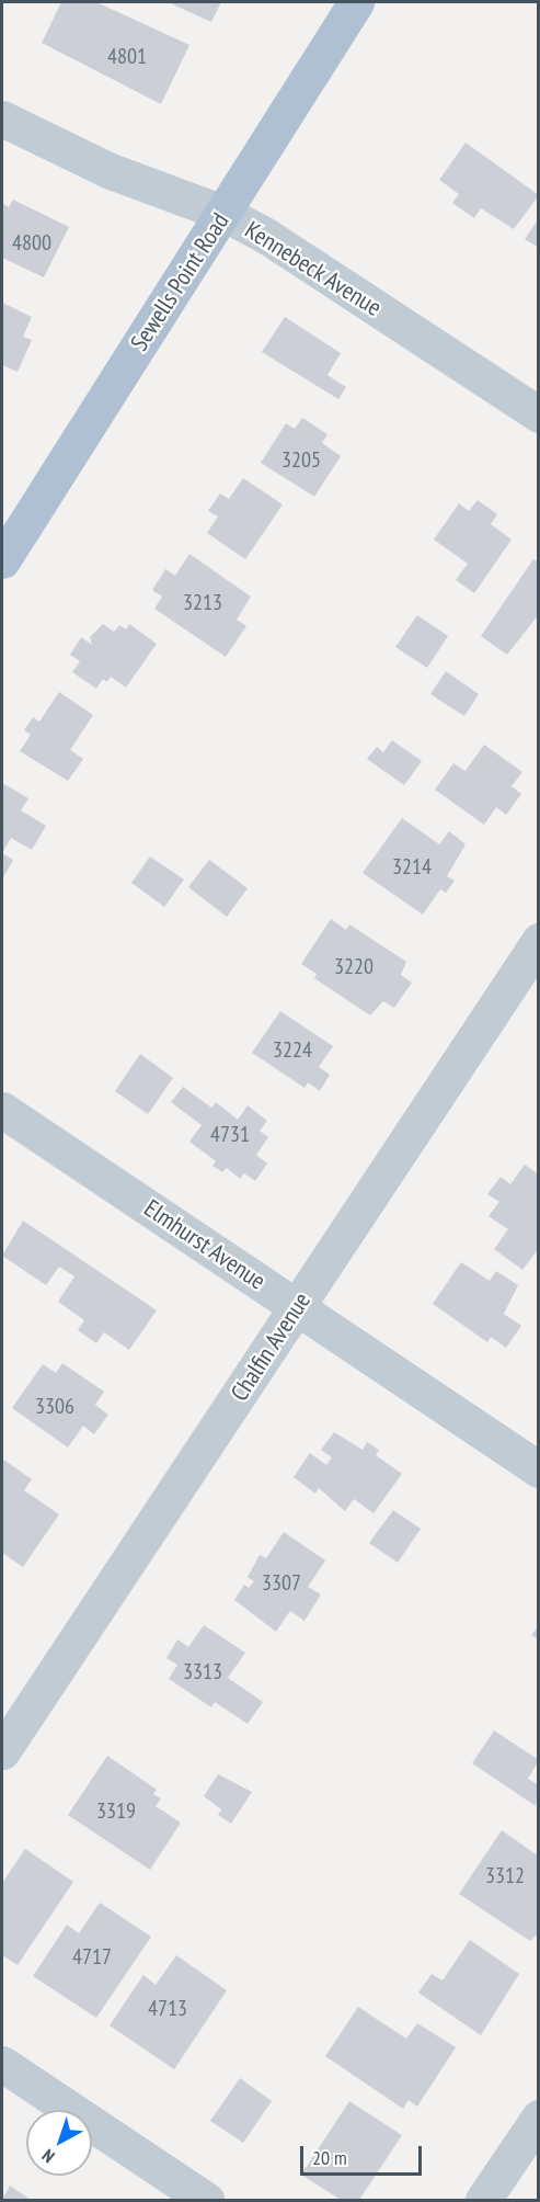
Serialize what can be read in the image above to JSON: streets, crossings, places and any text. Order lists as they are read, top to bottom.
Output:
{
  "streets": {
    "main road": ["Sewells Point Road"],
    "street": ["Kennebeck Avenue", "Elmhurst Avenue", "Chalfin Avenue"]
  },
  "crossings": [
    ["Kennebeck Avenue", "Sewells Point Road"],
    ["Elmhurst Avenue", "Chalfin Avenue"]
  ],
  "house_numbers": [
    "4801",
    "4800",
    "3205",
    "3213",
    "3214",
    "3220",
    "3224",
    "4731",
    "3306",
    "3307",
    "3313",
    "3319",
    "3312",
    "4717",
    "4713"
  ],
  "scale_bar": "20 m",
  "north": "bottom left"
}
